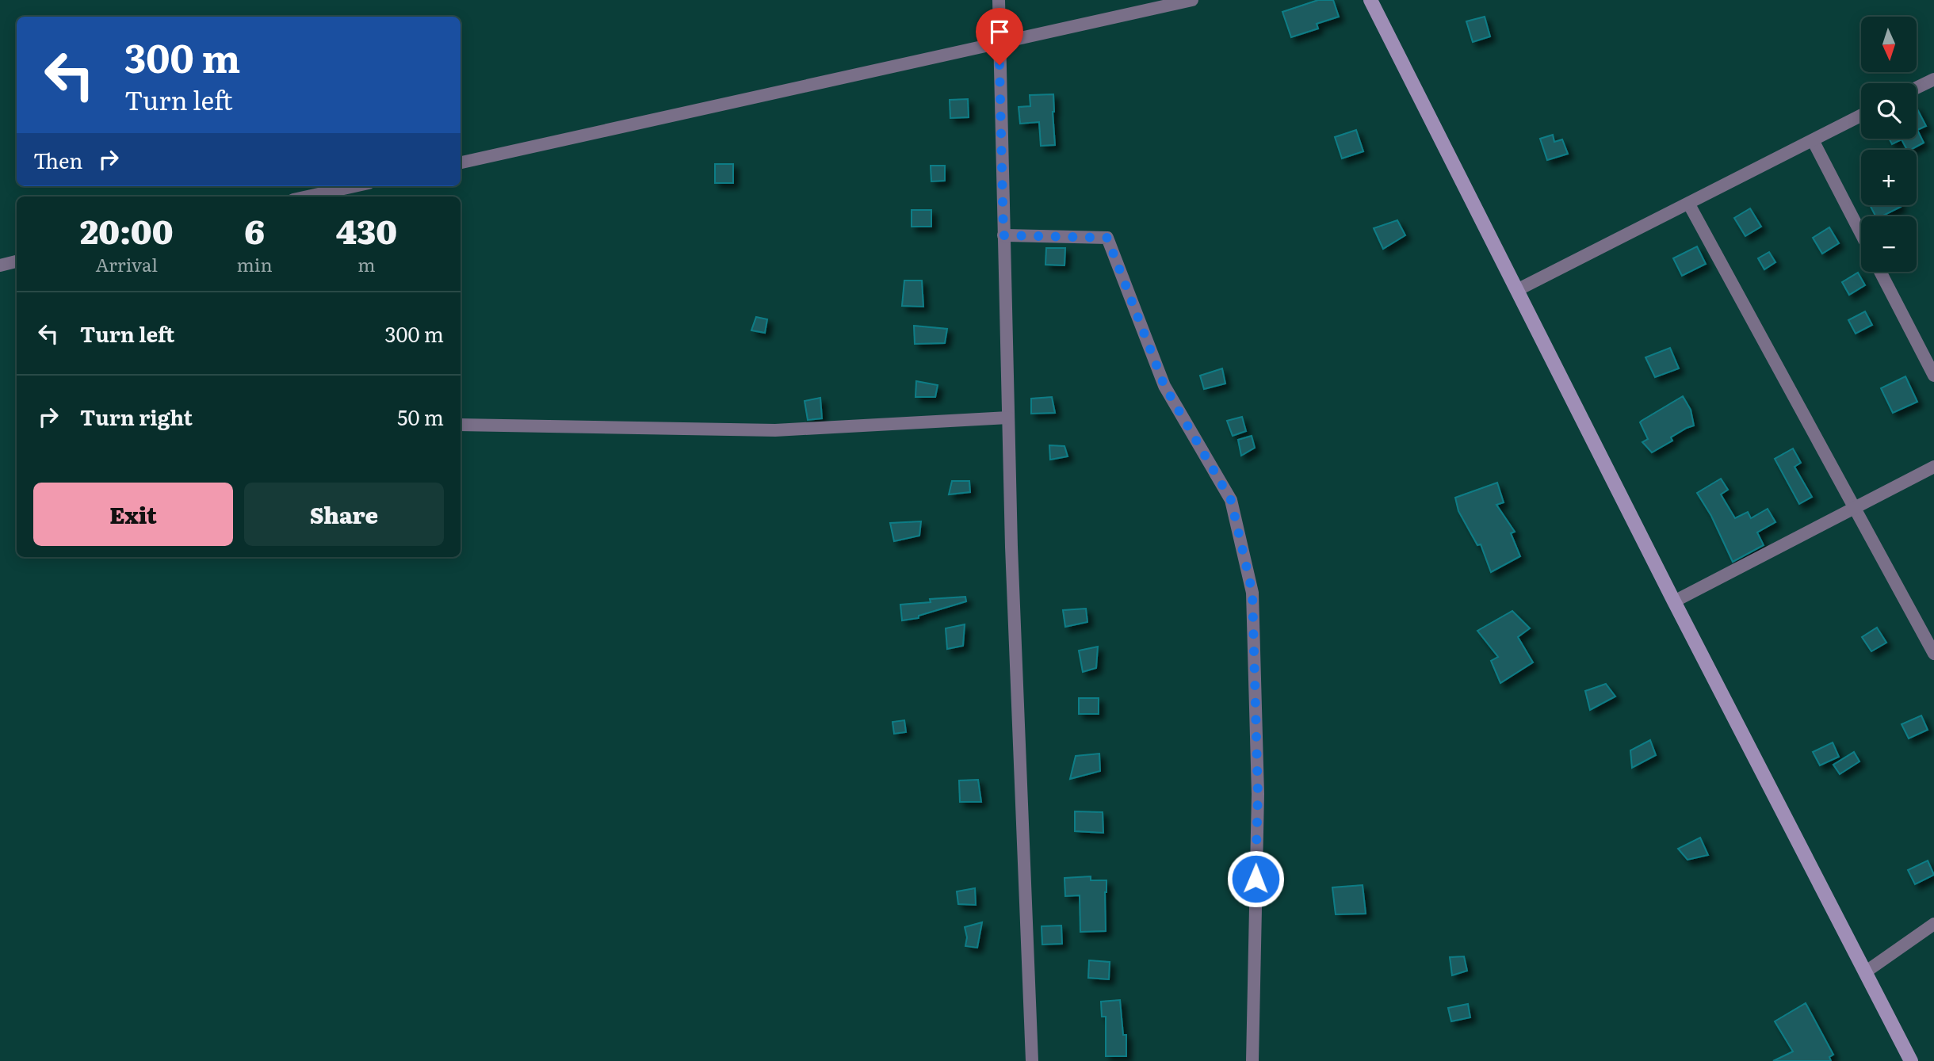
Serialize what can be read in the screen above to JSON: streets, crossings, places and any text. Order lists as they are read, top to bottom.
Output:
{
  "north": "bottom",
  "page": {
    "map_buttons": ["+", "−"],
    "turn": ["300 m", "Turn left"],
    "then": "Then",
    "eta": [
      "20:00",
      "Arrival",
      "6",
      "min",
      "430",
      "m"
    ],
    "list": [
      {
        "name": "Turn left",
        "value": "300 m"
      },
      {
        "name": "Turn right",
        "value": "50 m"
      }
    ],
    "buttons": ["Exit", "Share"]
  }
}
